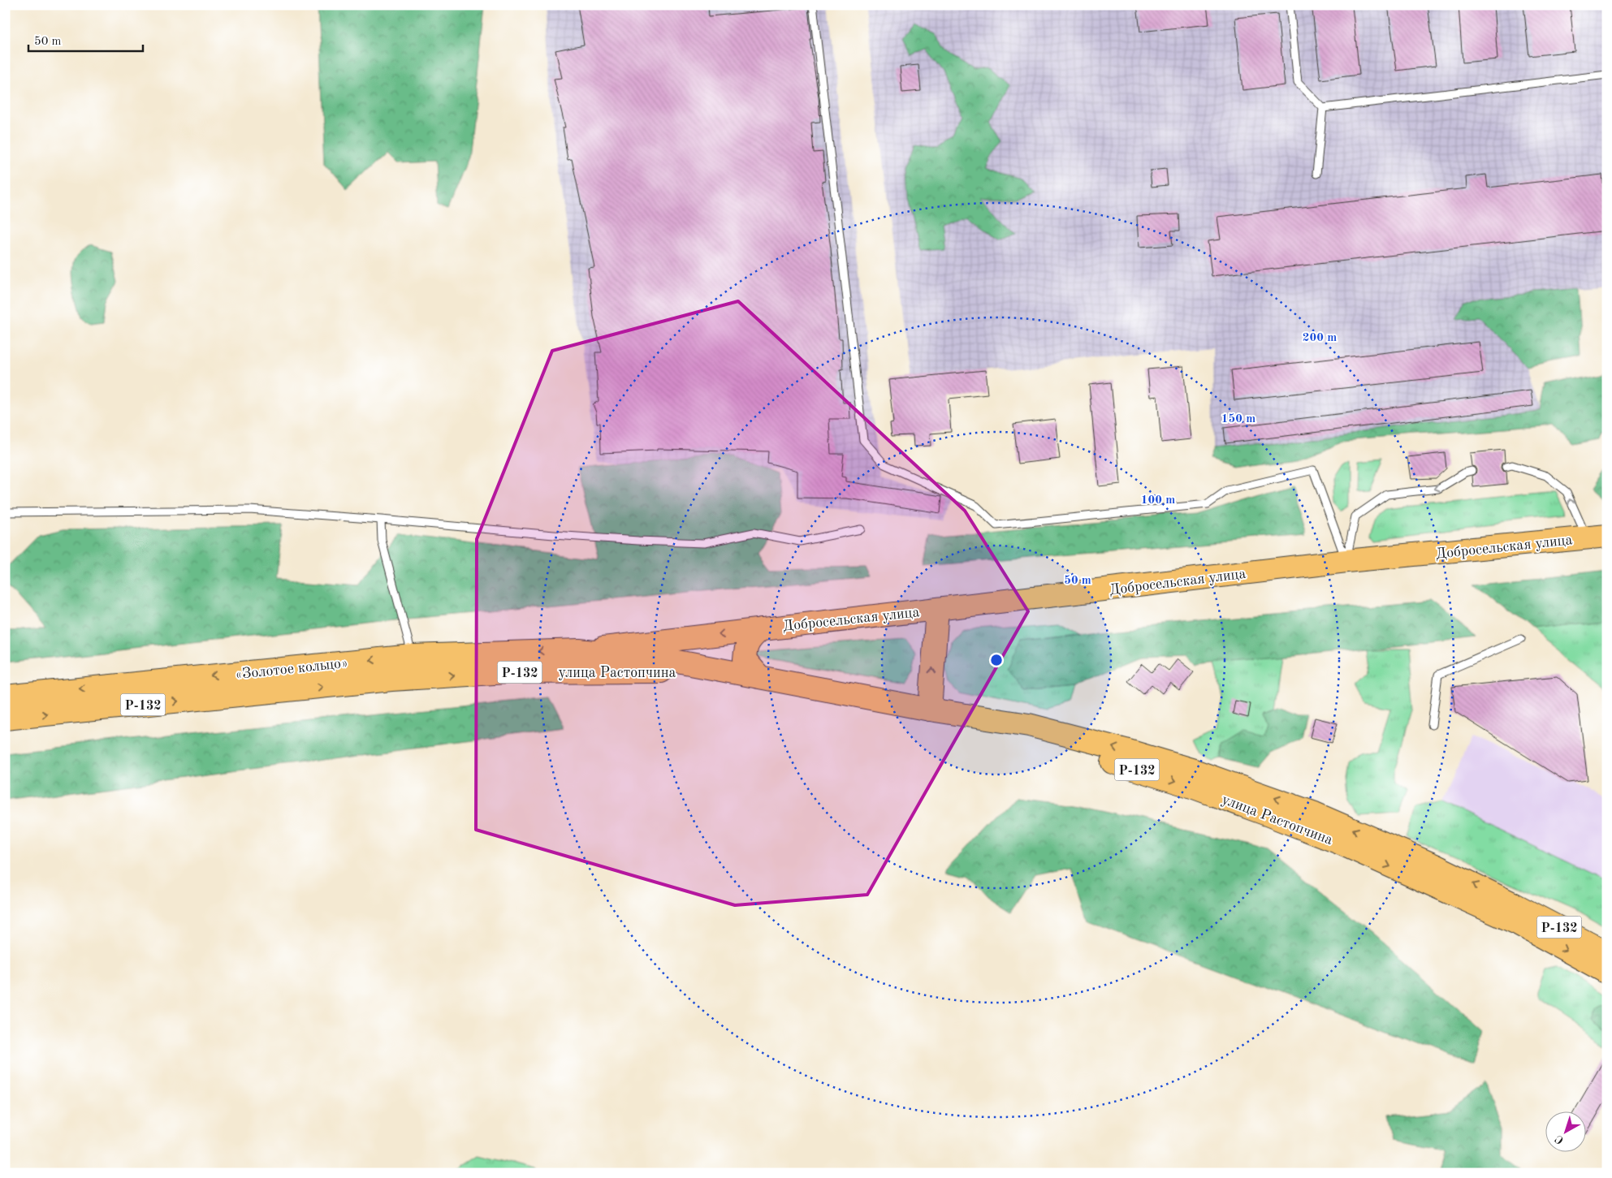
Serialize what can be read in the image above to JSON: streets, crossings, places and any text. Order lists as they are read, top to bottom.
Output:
{
  "streets": {
    "main road": [
      "Добросельская улица",
      "«Золотое кольцо»",
      "Р-132",
      "улица Растопчина"
    ]
  },
  "crossings": [
    ["Добросельская улица", "«Золотое кольцо»"],
    ["Добросельская улица", "улица Растопчина"],
    ["«Золотое кольцо»", "улица Растопчина"]
  ],
  "scale_bar": "50 m",
  "north": "bottom left",
  "rings": [
    "200 m",
    "150 m",
    "100 m",
    "50 m"
  ]
}
